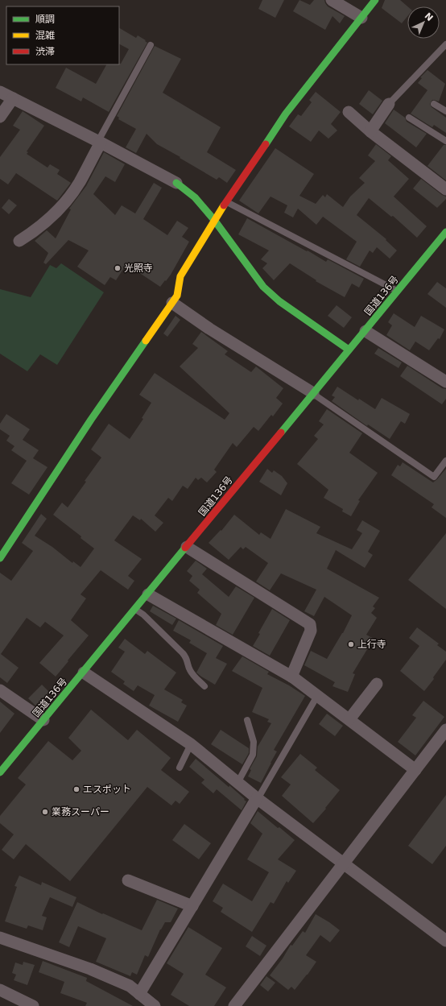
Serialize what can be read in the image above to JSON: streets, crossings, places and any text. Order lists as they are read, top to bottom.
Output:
{
  "streets": {
    "main road": ["国道136号"]
  },
  "places": [
    "光照寺",
    "上行寺",
    "エスポット",
    "業務スーパー"
  ],
  "legend": ["順調", "混雑", "渋滞"],
  "north": "top right"
}
